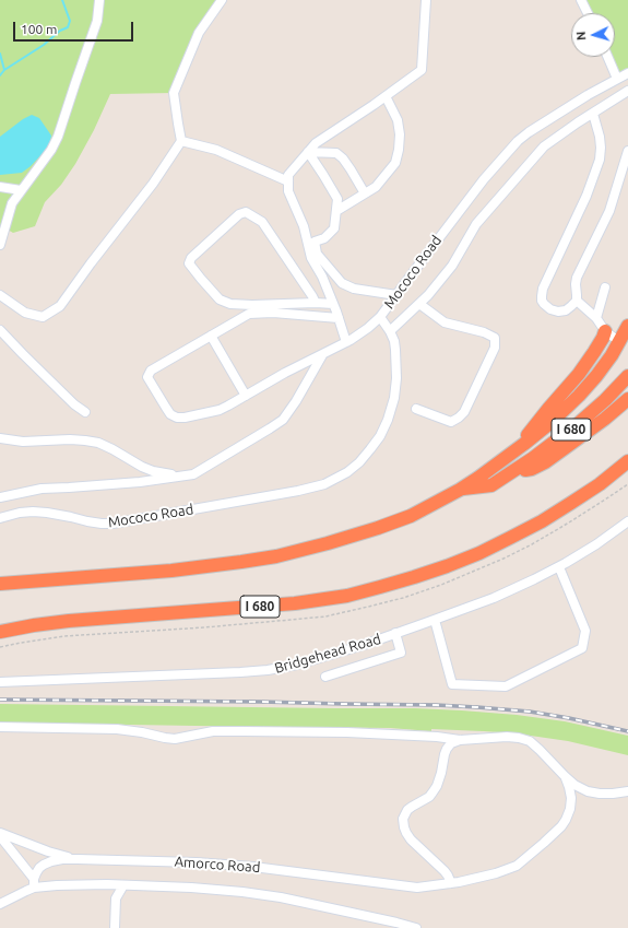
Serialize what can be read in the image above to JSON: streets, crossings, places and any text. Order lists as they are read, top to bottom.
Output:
{
  "streets": {
    "highway": ["I 680"],
    "street": ["Mococo Road", "Bridgehead Road", "Amorco Road"]
  },
  "scale_bar": "100 m",
  "north": "left"
}
